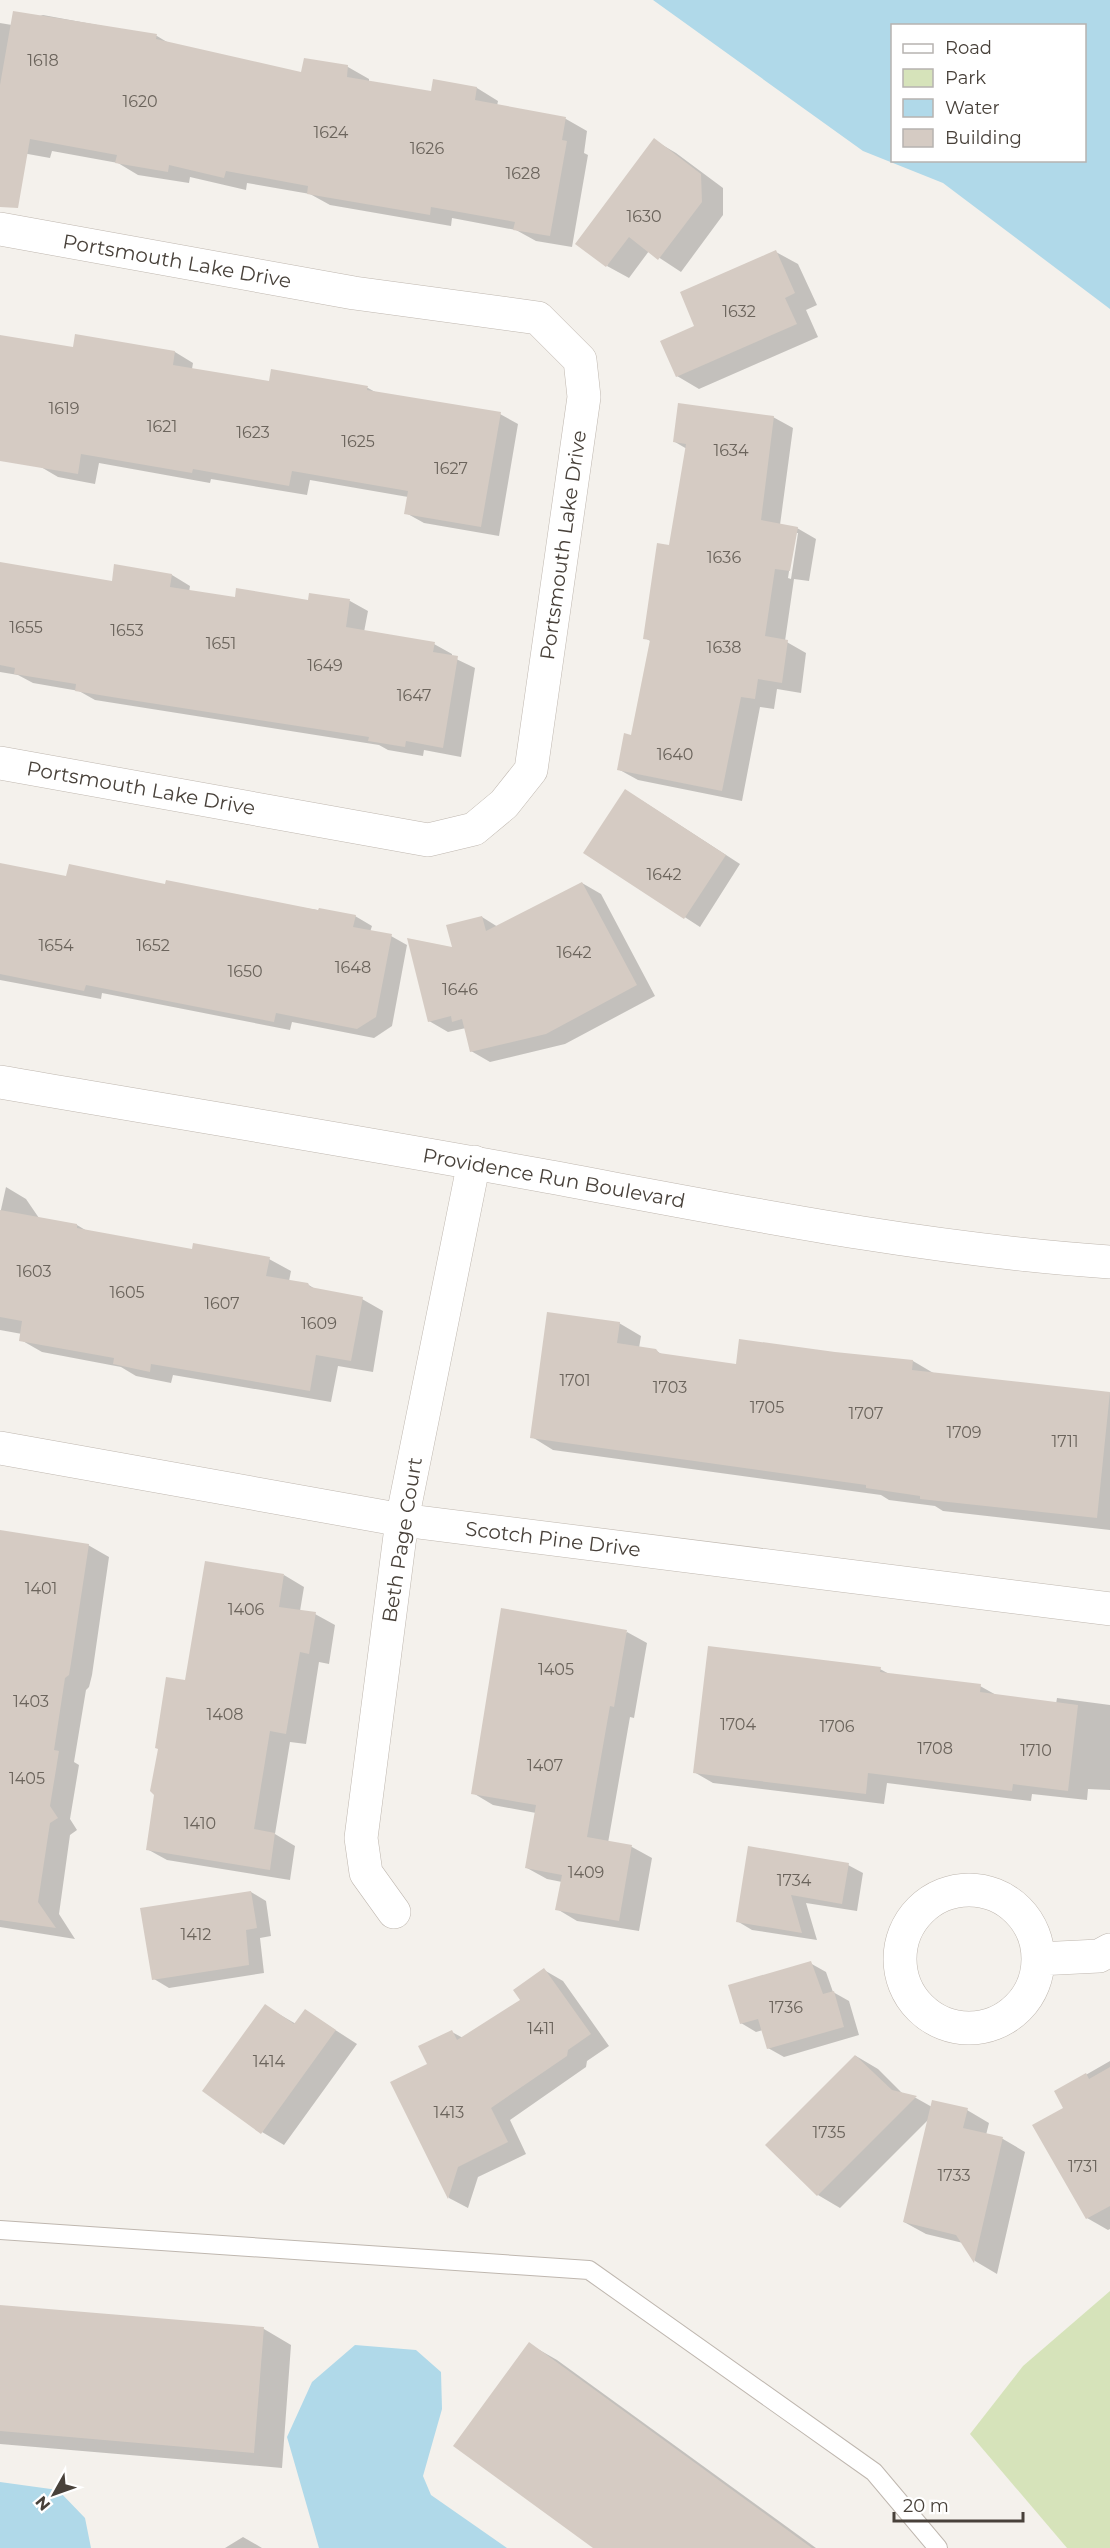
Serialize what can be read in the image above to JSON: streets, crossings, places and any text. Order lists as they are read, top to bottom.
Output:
{
  "streets": {
    "street": [
      "Portsmouth Lake Drive",
      "Providence Run Boulevard",
      "Scotch Pine Drive",
      "Beth Page Court"
    ]
  },
  "crossings": [
    ["Providence Run Boulevard", "Beth Page Court"],
    ["Scotch Pine Drive", "Beth Page Court"]
  ],
  "house_numbers": [
    "1618",
    "1620",
    "1624",
    "1626",
    "1628",
    "1630",
    "1632",
    "1619",
    "1621",
    "1623",
    "1625",
    "1634",
    "1627",
    "1636",
    "1655",
    "1653",
    "1651",
    "1638",
    "1649",
    "1647",
    "1640",
    "1642",
    "1654",
    "1652",
    "1642",
    "1648",
    "1650",
    "1646",
    "1603",
    "1605",
    "1607",
    "1609",
    "1701",
    "1703",
    "1705",
    "1707",
    "1709",
    "1711",
    "1401",
    "1406",
    "1405",
    "1403",
    "1408",
    "1704",
    "1706",
    "1708",
    "1710",
    "1407",
    "1405",
    "1410",
    "1409",
    "1734",
    "1412",
    "1736",
    "1411",
    "1414",
    "1413",
    "1735",
    "1731",
    "1733"
  ],
  "legend": [
    "Road",
    "Park",
    "Water",
    "Building"
  ],
  "scale_bar": "20 m",
  "north": "bottom left"
}
